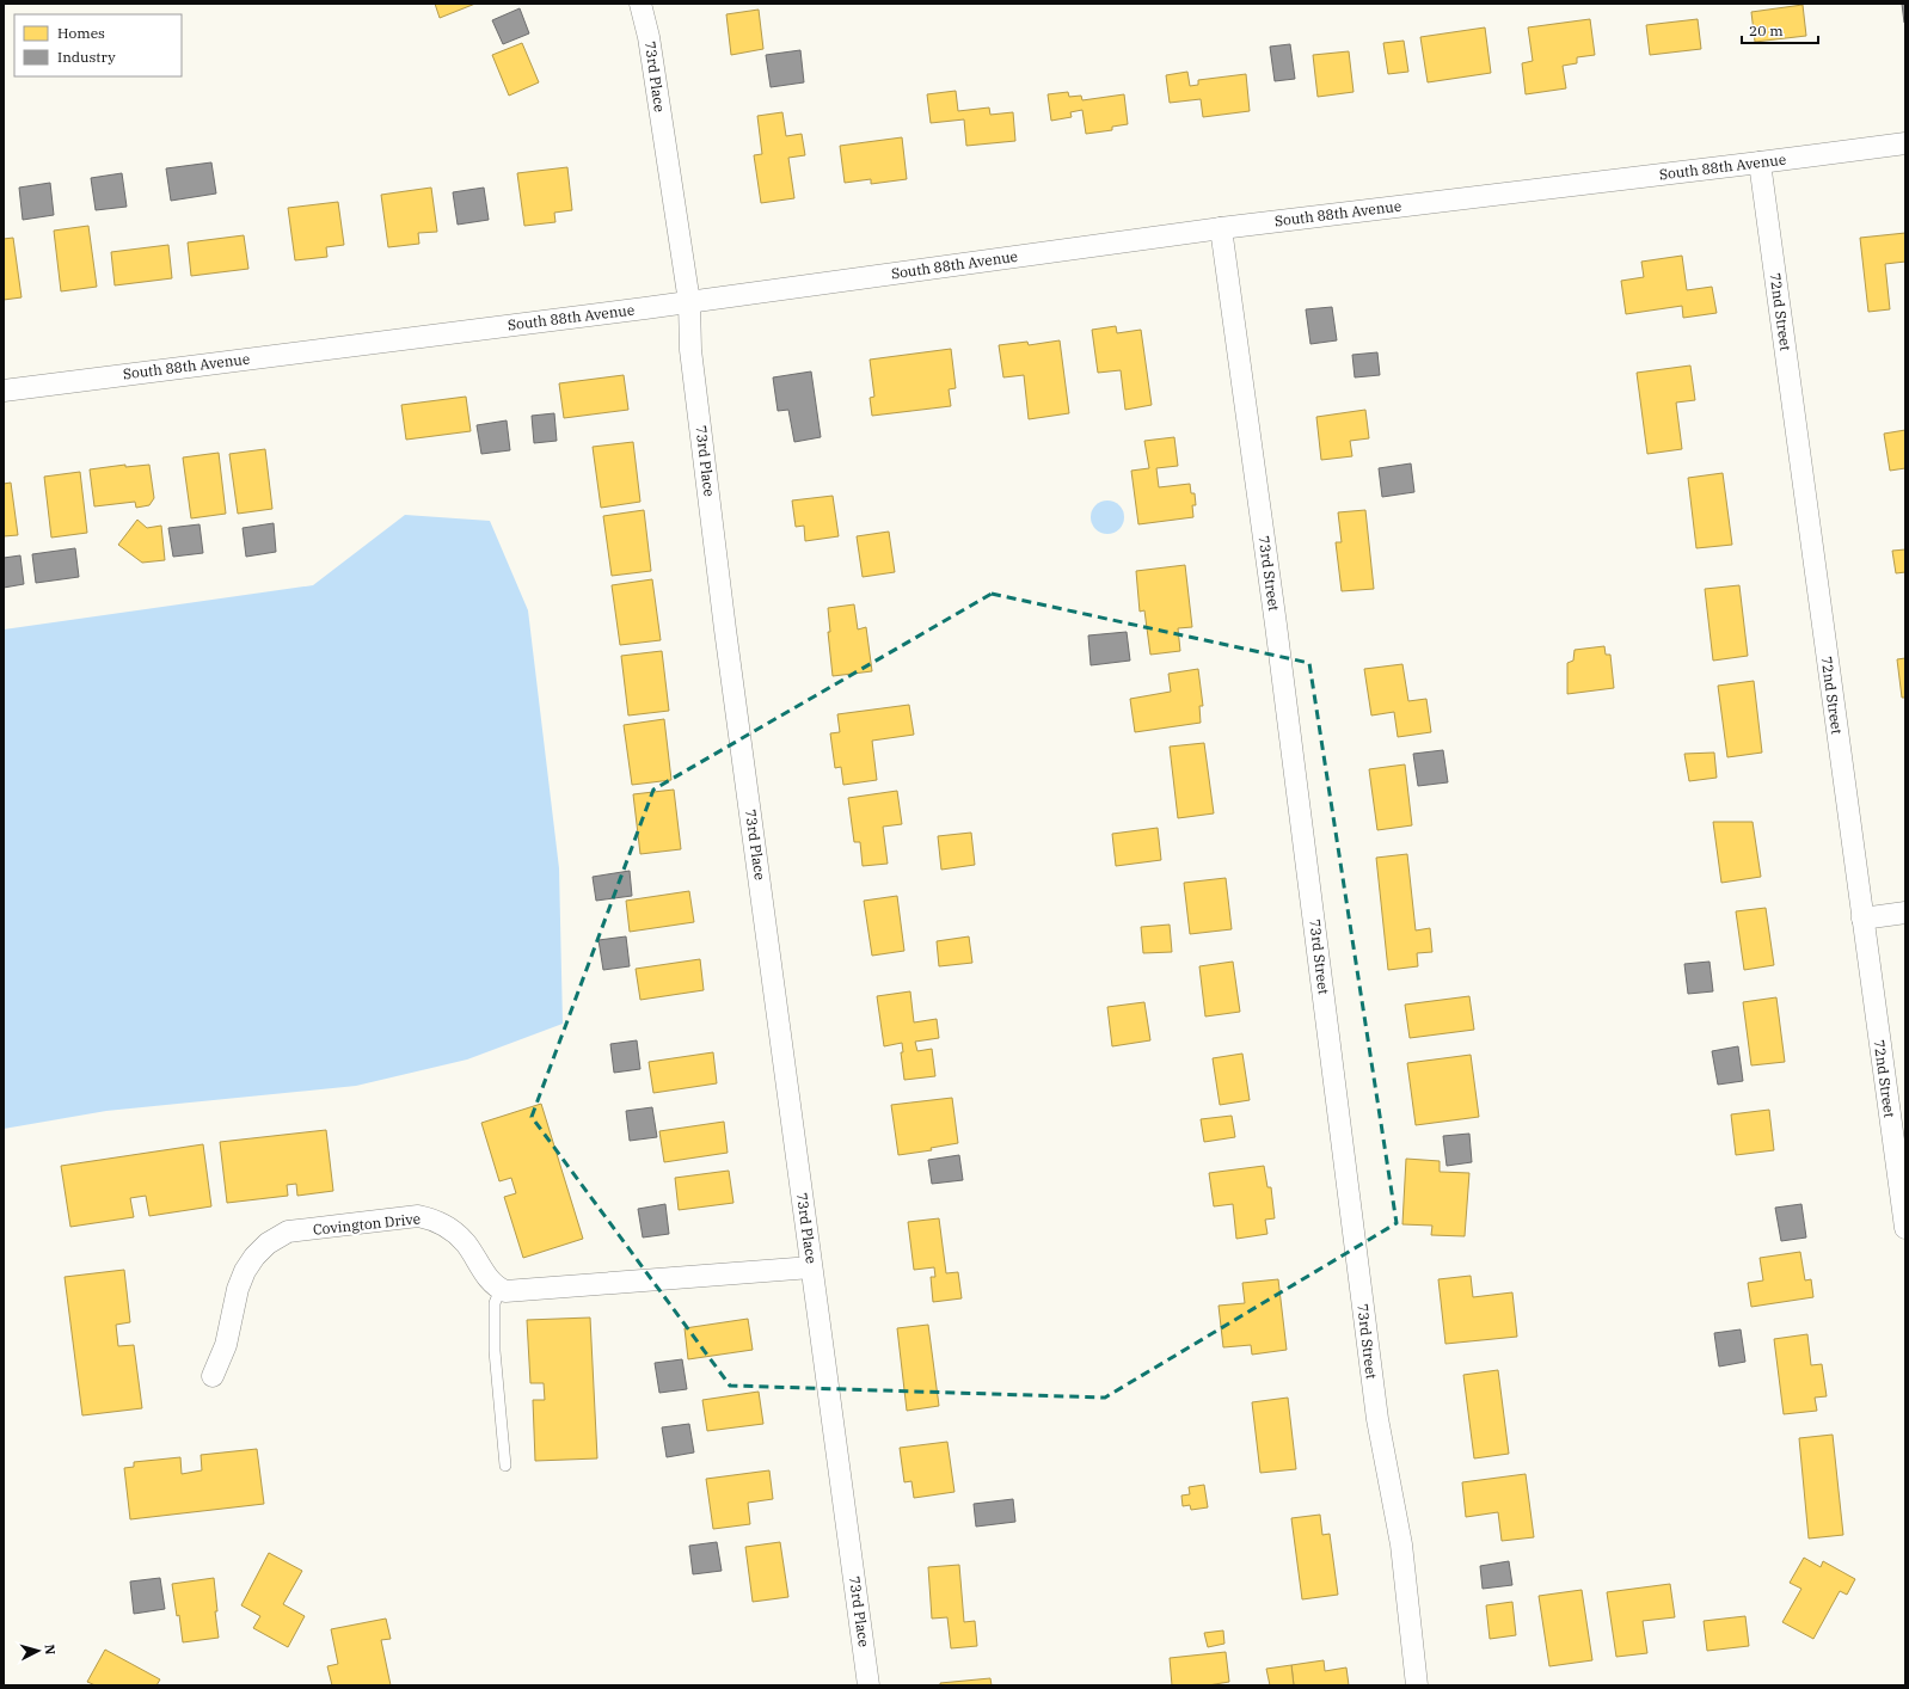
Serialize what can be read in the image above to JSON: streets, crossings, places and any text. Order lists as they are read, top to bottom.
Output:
{
  "streets": {
    "street": [
      "73rd Place",
      "South 88th Avenue",
      "72nd Street",
      "73rd Street",
      "Covington Drive"
    ]
  },
  "crossings": [
    ["73rd Place", "South 88th Avenue"],
    ["South 88th Avenue", "72nd Street"],
    ["South 88th Avenue", "73rd Street"]
  ],
  "legend": ["Homes", "Industry"],
  "scale_bar": "20 m",
  "north": "right"
}
